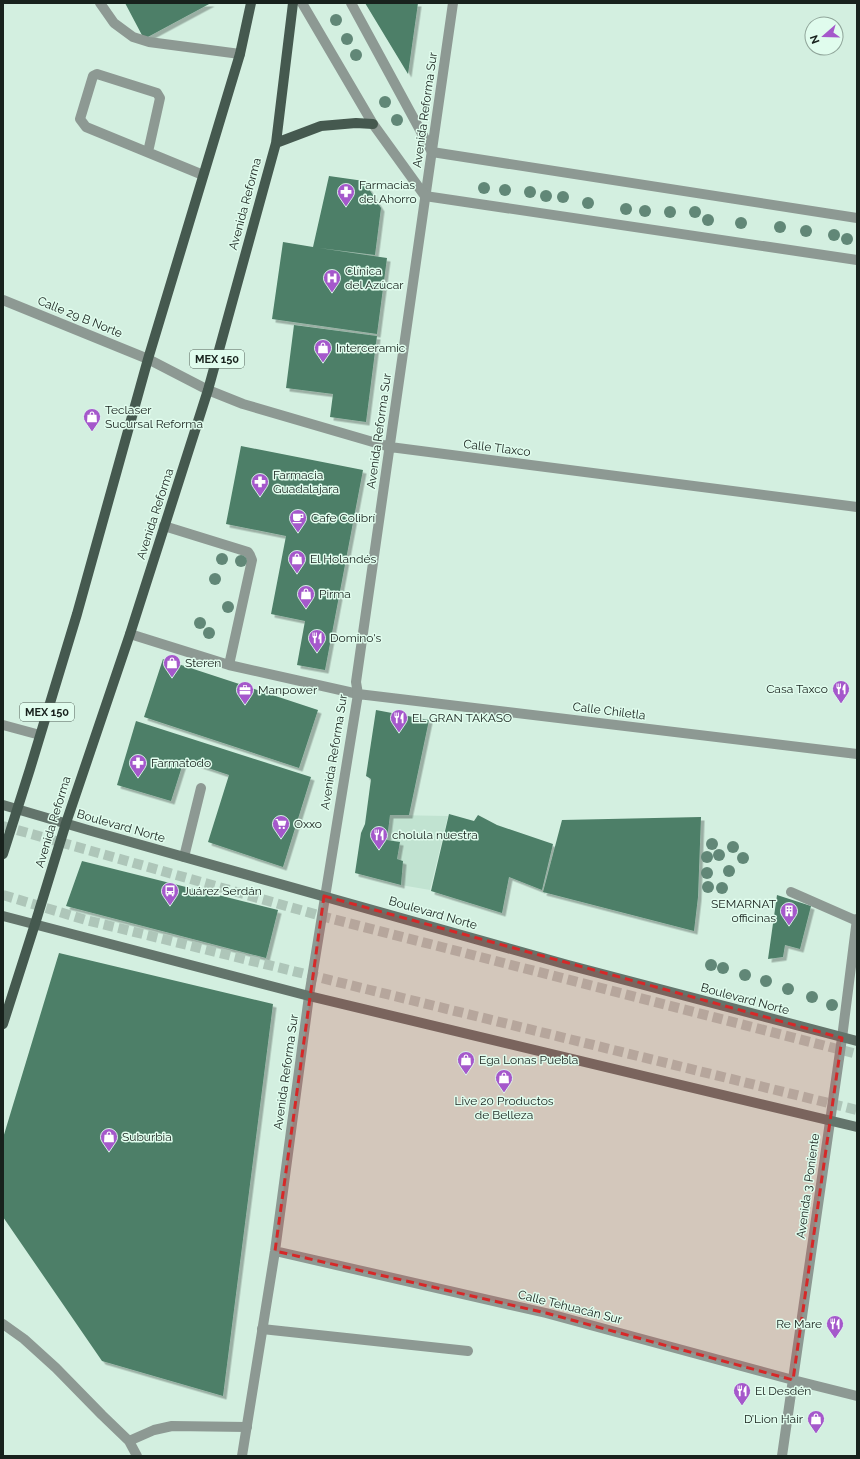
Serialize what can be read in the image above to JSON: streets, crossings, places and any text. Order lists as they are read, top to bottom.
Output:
{
  "streets": {
    "main road": ["Avenida Reforma", "MEX 150", "Boulevard Norte"],
    "street": [
      "Avenida Reforma Sur",
      "Calle 29 B Norte",
      "Calle Tlaxco",
      "Calle Chiletla",
      "Avenida 3 Poniente",
      "Calle Tehuacán Sur"
    ]
  },
  "crossings": [
    ["Avenida Reforma Sur", "Calle Tlaxco"],
    ["Avenida Reforma Sur", "Calle Chiletla"],
    ["Avenida Reforma Sur", "Boulevard Norte"],
    ["Avenida Reforma Sur", "Calle Tehuacán Sur"],
    ["Avenida Reforma", "Calle Tlaxco"],
    ["Avenida Reforma", "Calle Chiletla"],
    ["Avenida Reforma", "Boulevard Norte"],
    ["Calle 29 B Norte", "MEX 150"],
    ["Calle 29 B Norte", "Calle Tlaxco"],
    ["MEX 150", "Calle Tlaxco"],
    ["MEX 150", "Boulevard Norte"],
    ["Boulevard Norte", "Avenida 3 Poniente"],
    ["Avenida 3 Poniente", "Calle Tehuacán Sur"]
  ],
  "places": {
    "pharmacy": ["Farmacias del Ahorro", "Farmacia Guadalajara", "Farmatodo"],
    "hospital": ["Clínica del Azúcar"],
    "shop": [
      "Interceramic",
      "Teclaser Sucursal Reforma",
      "El Holandés",
      "Pirma",
      "Steren",
      "Ega Lonas Puebla",
      "Live 20 Productos de Belleza",
      "Suburbia",
      "D’Lion Hair"
    ],
    "cafe": ["Cafe Colibrí"],
    "restaurant": [
      "Domino's",
      "Casa Taxco",
      "EL GRAN TAKASO",
      "cholula nuestra",
      "Re Mare",
      "El Desdén"
    ],
    "office": ["Manpower"],
    "supermarket": ["Oxxo"],
    "bus stop": ["Juárez Serdán"],
    "building": ["SEMARNAT officinas"]
  },
  "north": "left"
}
